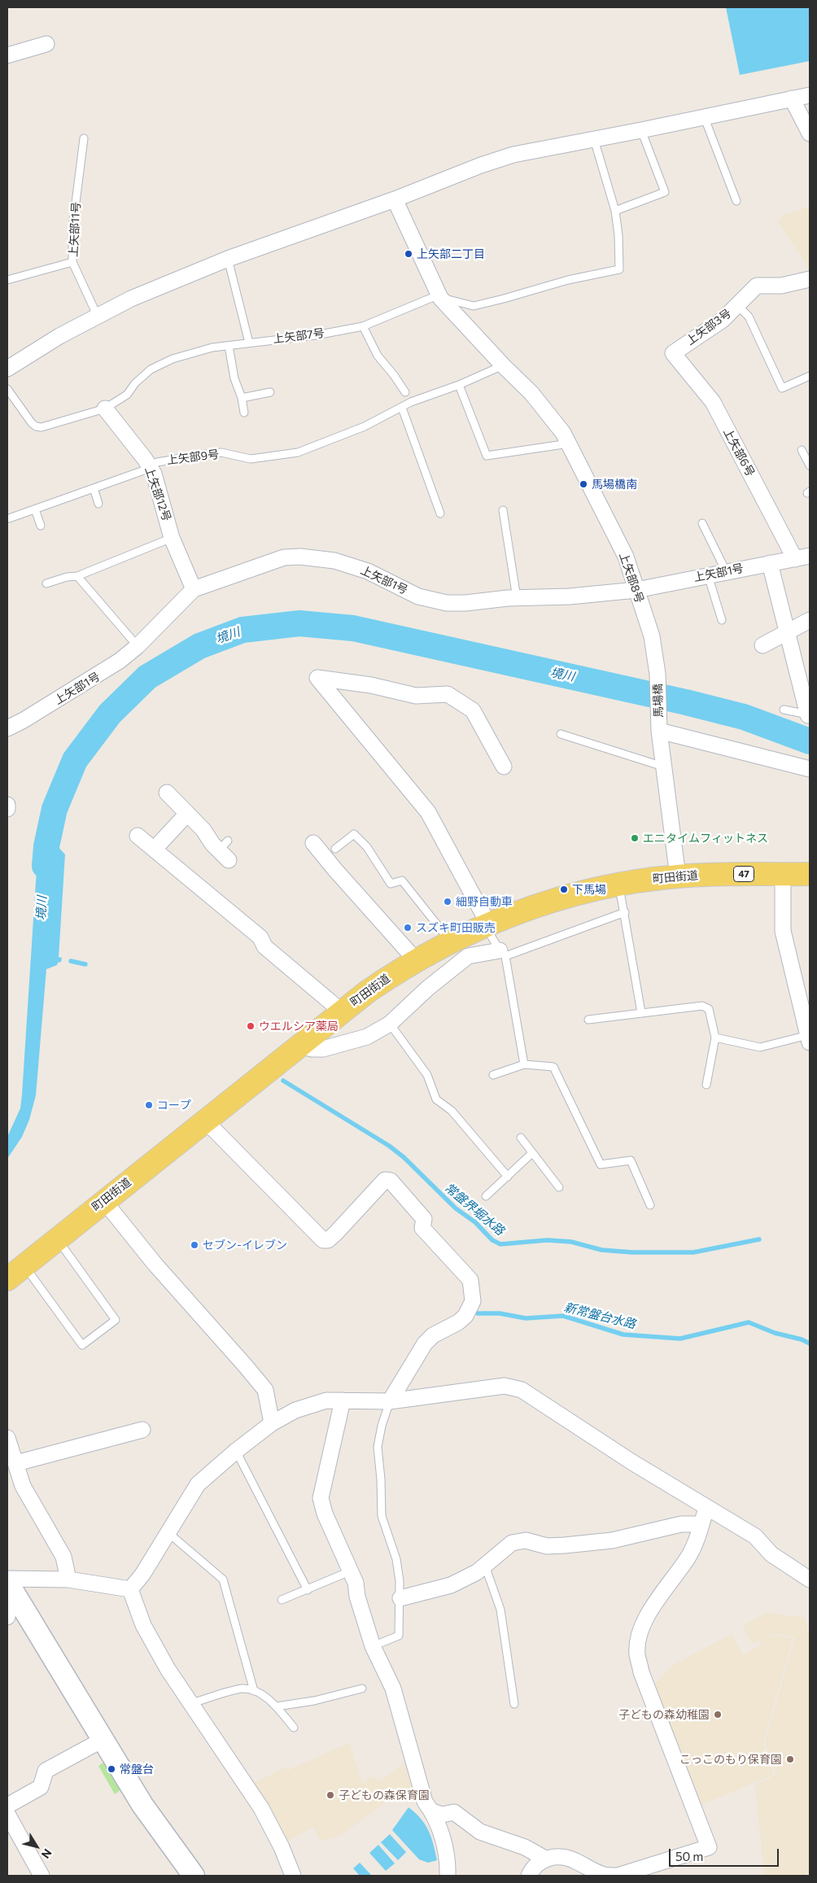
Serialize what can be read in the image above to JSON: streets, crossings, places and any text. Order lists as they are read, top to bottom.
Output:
{
  "streets": {
    "main road": ["47", "町田街道"],
    "street": [
      "上矢部3号",
      "上矢部6号",
      "上矢部12号",
      "上矢部1号",
      "上矢部8号",
      "馬場橋"
    ],
    "lane": ["上矢部11号", "上矢部7号", "上矢部9号"]
  },
  "crossings": [
    ["上矢部3号", "上矢部6号"],
    ["上矢部7号", "上矢部12号"],
    ["上矢部7号", "上矢部8号"],
    ["上矢部6号", "上矢部1号"],
    ["上矢部9号", "上矢部12号"],
    ["上矢部9号", "上矢部8号"],
    ["上矢部12号", "上矢部1号"],
    ["上矢部1号", "上矢部8号"],
    ["上矢部8号", "馬場橋"],
    ["馬場橋", "町田街道"]
  ],
  "water": ["境川", "常盤界堀水路", "新常盤台水路"],
  "places": [
    "上矢部二丁目",
    "馬場橋南",
    "エニタイムフィットネス",
    "下馬場",
    "細野自動車",
    "スズキ町田販売",
    "ウエルシア薬局",
    "コープ",
    "セブン-イレブン",
    "子どもの森幼稚園",
    "こっこのもり保育園",
    "常盤台",
    "子どもの森保育園"
  ],
  "scale_bar": "50 m",
  "north": "bottom right"
}
